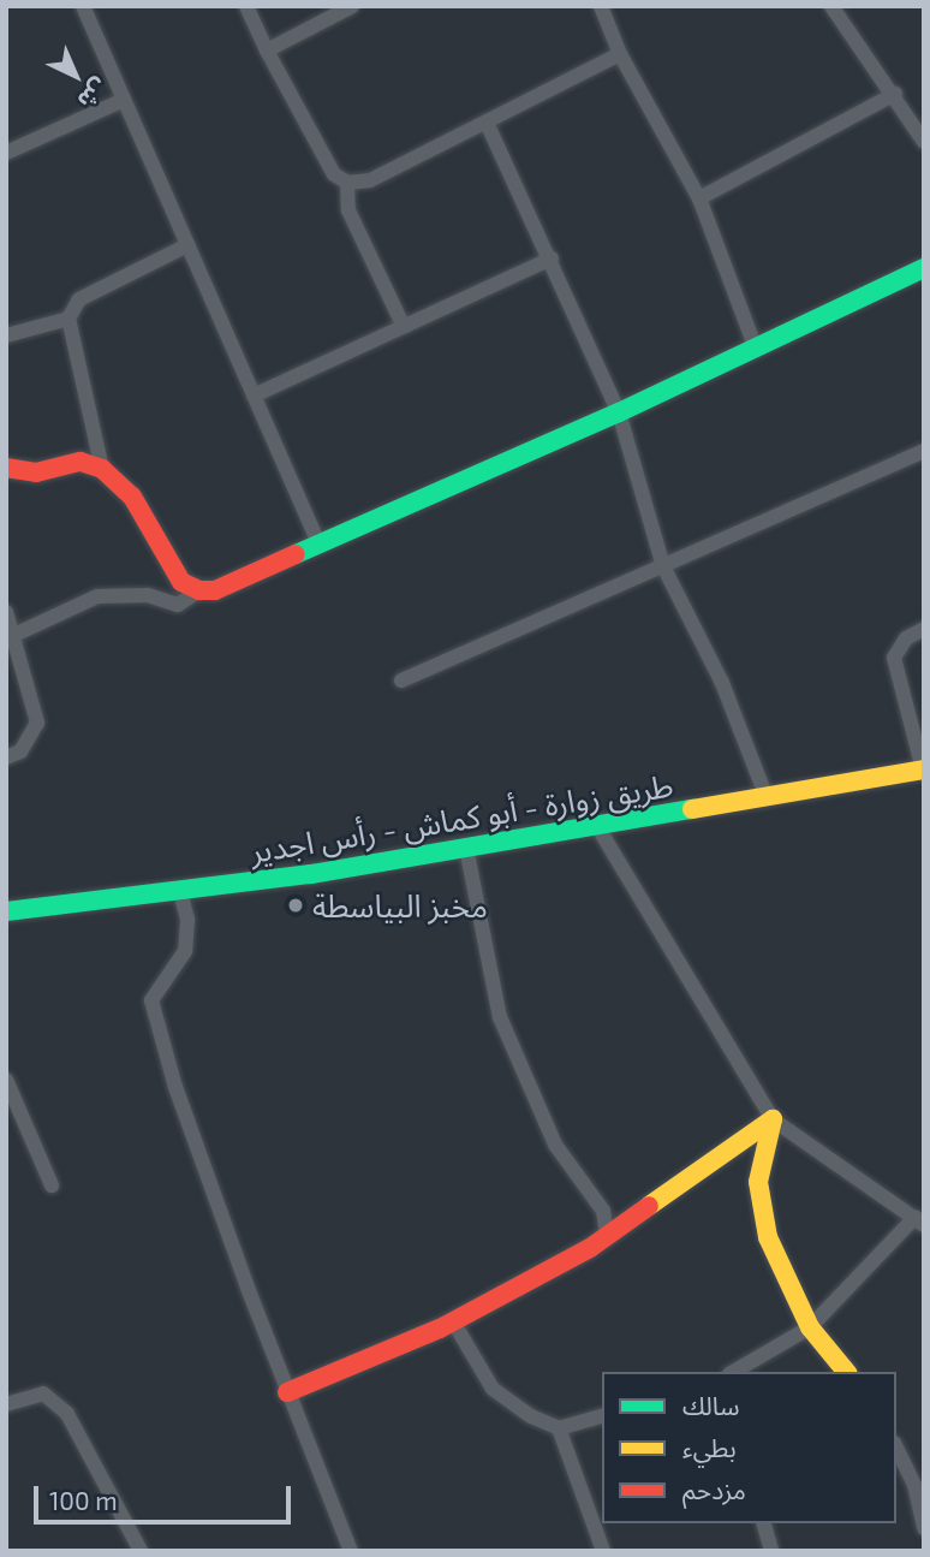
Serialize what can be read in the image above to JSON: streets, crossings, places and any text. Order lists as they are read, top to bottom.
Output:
{
  "streets": {
    "street": ["طريق زوارة - أبو كماش - رأس اجدير"]
  },
  "places": ["مخبز البياسطة"],
  "legend": ["سالك", "بطيء", "مزدحم"],
  "scale_bar": "100 m",
  "north": "bottom right"
}
